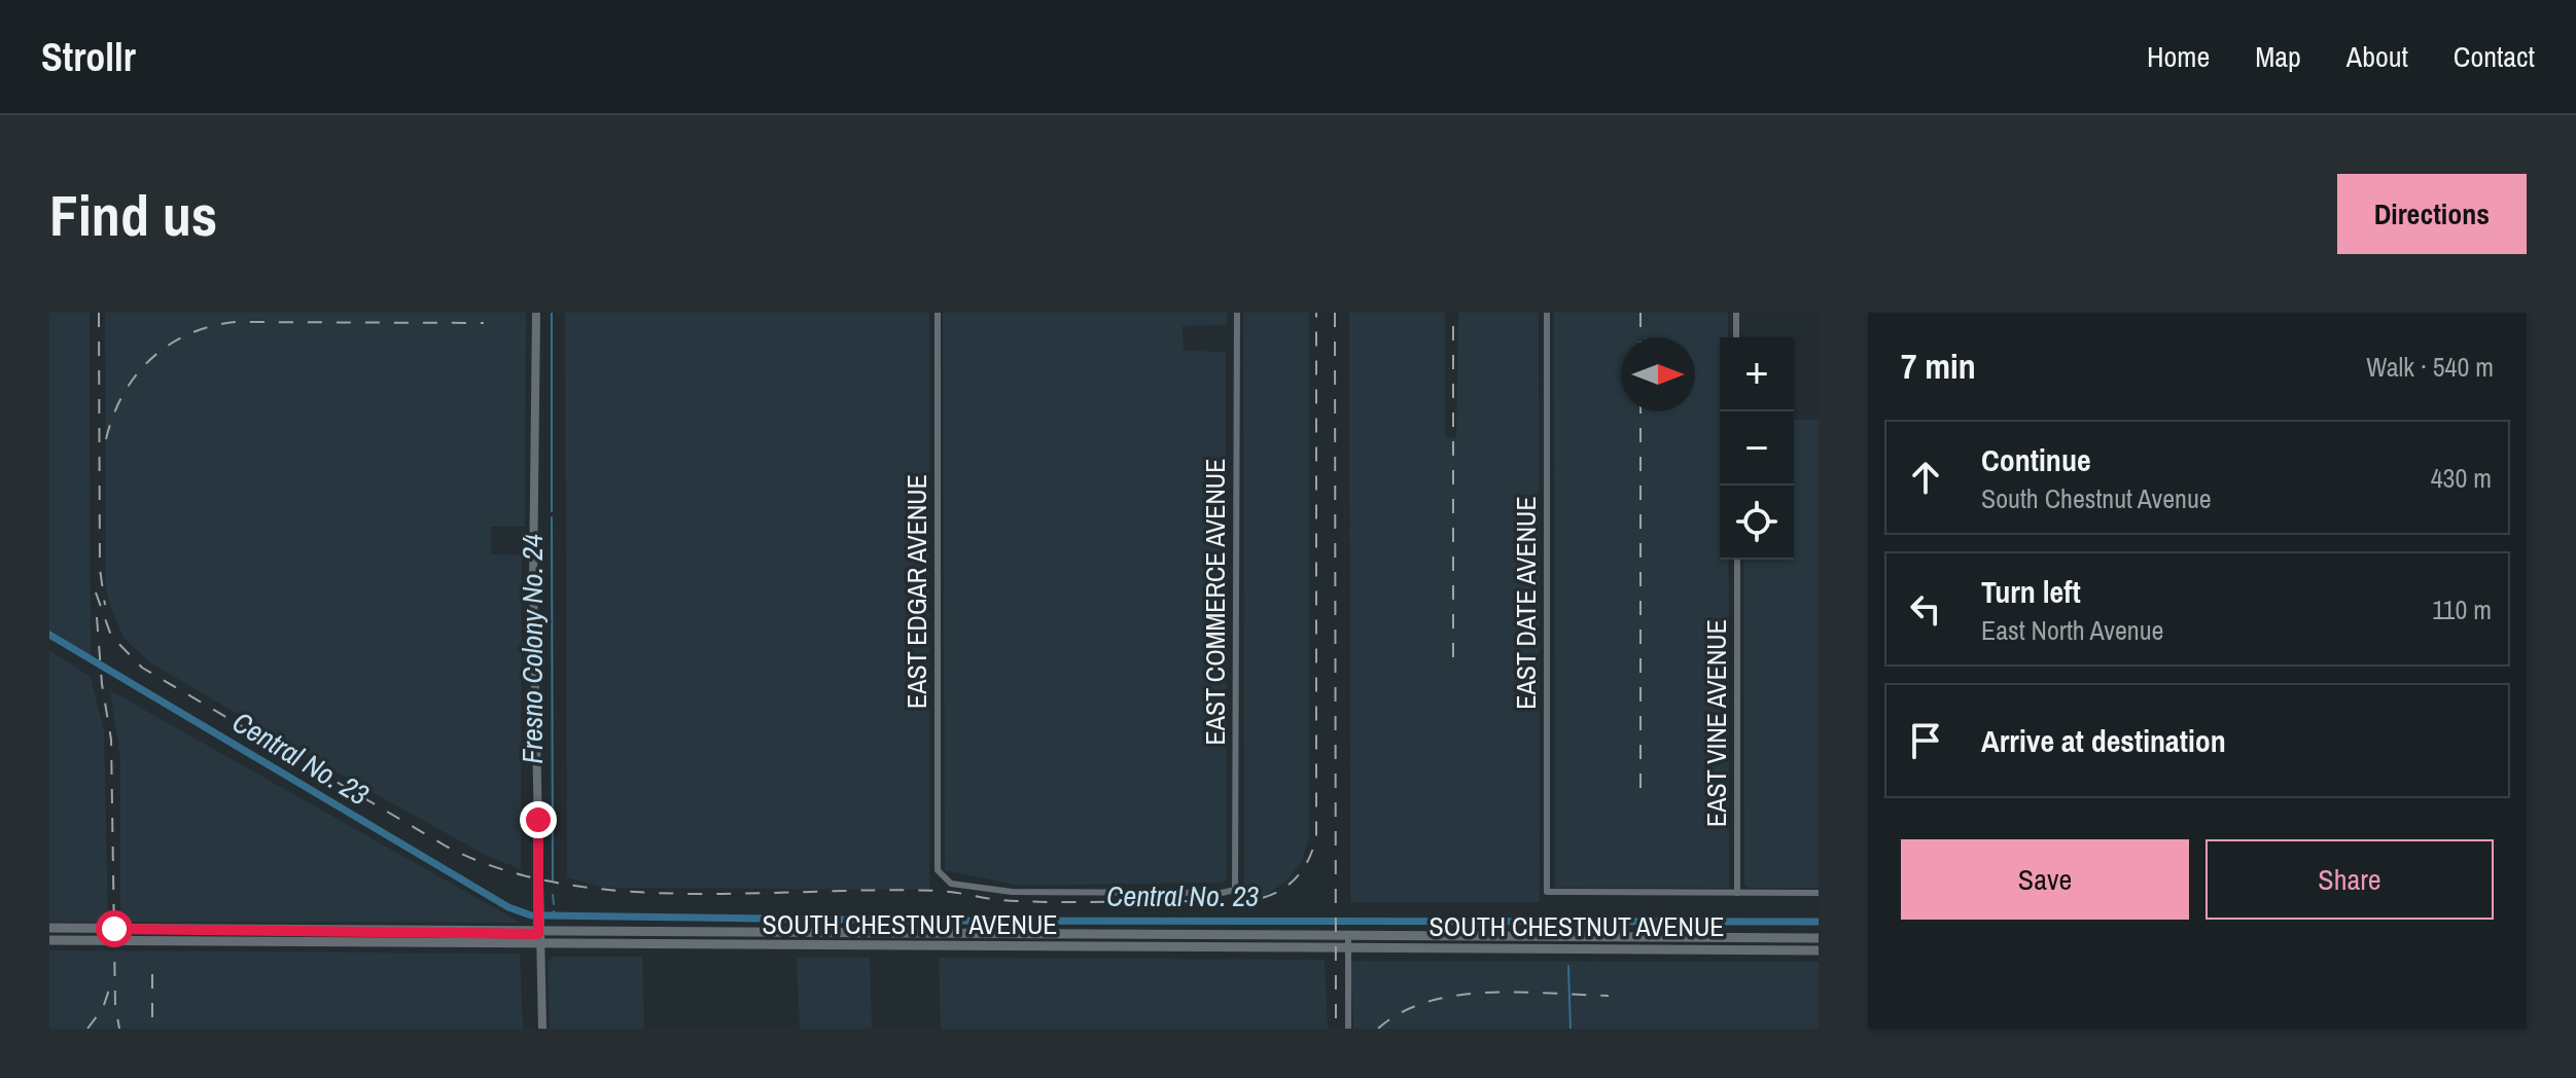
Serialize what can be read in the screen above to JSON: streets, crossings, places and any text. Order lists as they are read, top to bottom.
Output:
{
  "streets": {
    "main road": ["SOUTH CHESTNUT AVENUE"],
    "street": [
      "EAST EDGAR AVENUE",
      "EAST COMMERCE AVENUE",
      "EAST DATE AVENUE",
      "EAST VINE AVENUE"
    ]
  },
  "crossings": [
    ["EAST EDGAR AVENUE", "EAST COMMERCE AVENUE"],
    ["EAST DATE AVENUE", "EAST VINE AVENUE"]
  ],
  "water": ["Fresno Colony No. 24", "Central No. 23"],
  "north": "right",
  "page": {
    "header": "Strollr",
    "nav": [
      "Home",
      "Map",
      "About",
      "Contact"
    ],
    "buttons": [
      "Directions",
      ["Save", "Share"]
    ],
    "title": "Find us",
    "heading": ["7 min", "Walk · 540 m"],
    "map_buttons": ["+", "−"],
    "list": [
      ["Continue", "South Chestnut Avenue", "430 m"],
      ["Turn left", "East North Avenue", "110 m"],
      "Arrive at destination"
    ]
  }
}
